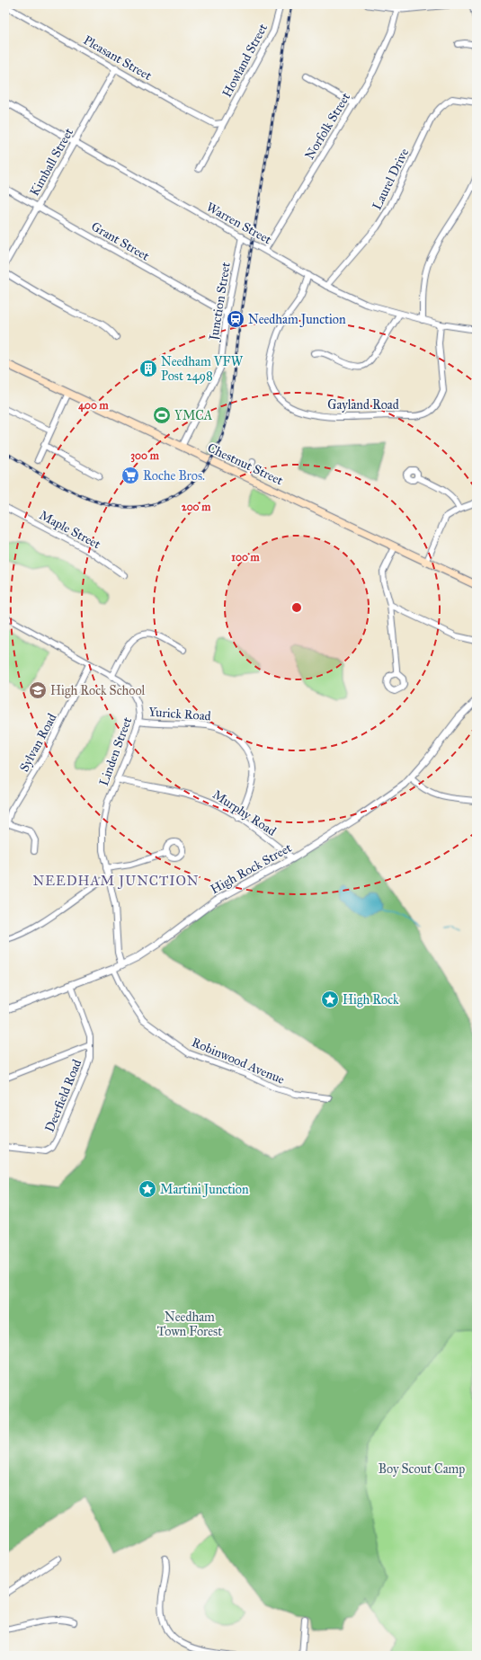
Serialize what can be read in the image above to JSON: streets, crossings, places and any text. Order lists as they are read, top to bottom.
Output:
{
  "streets": {
    "main road": ["Chestnut Street"],
    "street": [
      "Pleasant Street",
      "Howland Street",
      "Norfolk Street",
      "Kimball Street",
      "Laurel Drive",
      "Warren Street",
      "Grant Street",
      "Junction Street",
      "Gayland Road",
      "Maple Street",
      "Yurick Road",
      "Sylvan Road",
      "Linden Street",
      "Murphy Road",
      "High Rock Street",
      "Robinwood Avenue",
      "Deerfield Road"
    ]
  },
  "crossings": [
    ["Pleasant Street", "Howland Street"],
    ["Pleasant Street", "Kimball Street"],
    ["Norfolk Street", "Warren Street"],
    ["Kimball Street", "Warren Street"],
    ["Kimball Street", "Grant Street"],
    ["Laurel Drive", "Warren Street"],
    ["Warren Street", "Junction Street"],
    ["Warren Street", "Gayland Road"],
    ["Grant Street", "Junction Street"],
    ["Junction Street", "Chestnut Street"],
    ["Yurick Road", "Linden Street"],
    ["Yurick Road", "Murphy Road"],
    ["Sylvan Road", "Linden Street"],
    ["Linden Street", "Murphy Road"],
    ["Linden Street", "High Rock Street"],
    ["Murphy Road", "High Rock Street"],
    ["High Rock Street", "Robinwood Avenue"],
    ["High Rock Street", "Deerfield Road"]
  ],
  "districts": ["NEEDHAM JUNCTION"],
  "parks": ["Needham Town Forest", "Boy Scout Camp"],
  "places": {
    "station": ["Needham Junction"],
    "building": ["Needham VFW Post 2498"],
    "sports": ["YMCA"],
    "supermarket": ["Roche Bros."],
    "school or university": ["High Rock School"],
    "place": ["High Rock", "Martini Junction"]
  },
  "rings": [
    "400 m",
    "300 m",
    "200 m",
    "100 m"
  ]
}
